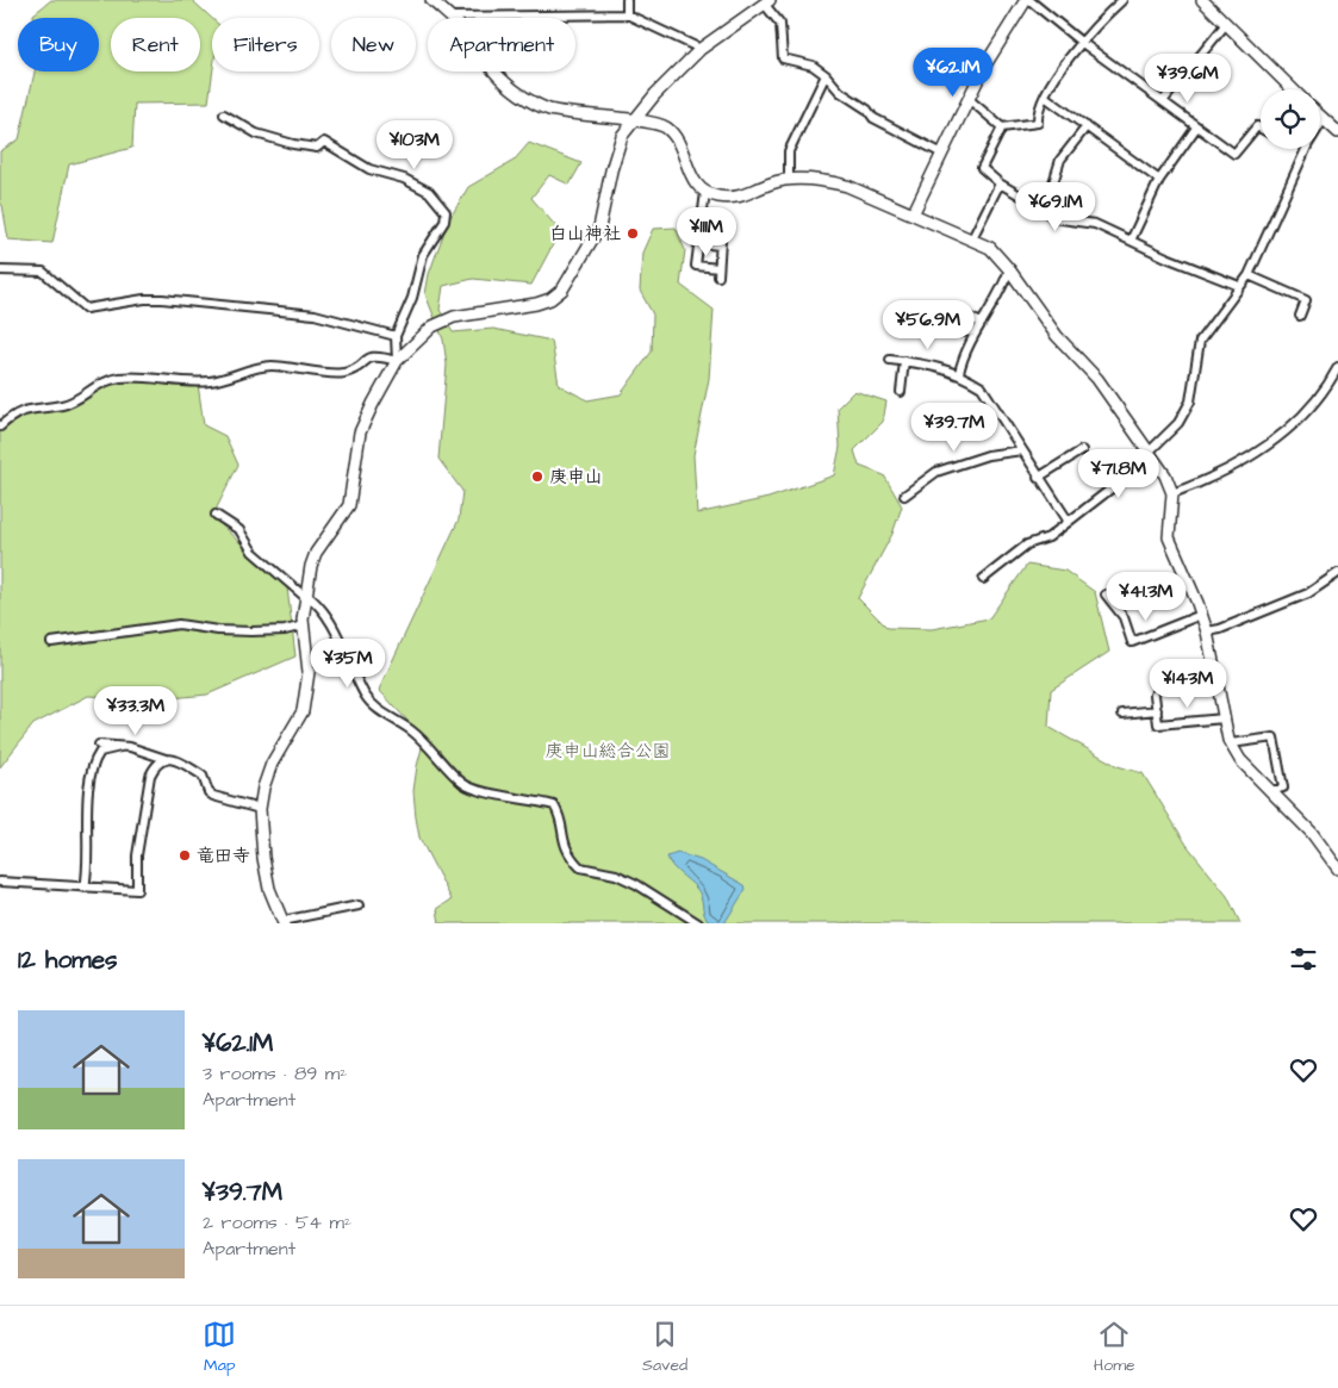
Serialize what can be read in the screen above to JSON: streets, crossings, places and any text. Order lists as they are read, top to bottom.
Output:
{
  "parks": ["庚申山総合公園"],
  "places": ["白山神社", "庚申山", "竜田寺"],
  "page": {
    "chip": [
      "Buy",
      "Rent",
      "Filters",
      "New",
      "Apartment"
    ],
    "price": [
      "¥62.1M",
      "¥39.6M",
      "¥103M",
      "¥69.1M",
      "¥111M",
      "¥56.9M",
      "¥39.7M",
      "¥71.8M",
      "¥41.3M",
      "¥35M",
      "¥143M",
      "¥33.3M"
    ],
    "heading": "12 homes",
    "list": [
      {
        "name": "¥62.1M",
        "note": "3 rooms · 89 m² · Apartment"
      },
      {
        "name": "¥39.7M",
        "note": "2 rooms · 54 m² · Apartment"
      }
    ],
    "tabs": ["Map", "Saved", "Home"]
  }
}
